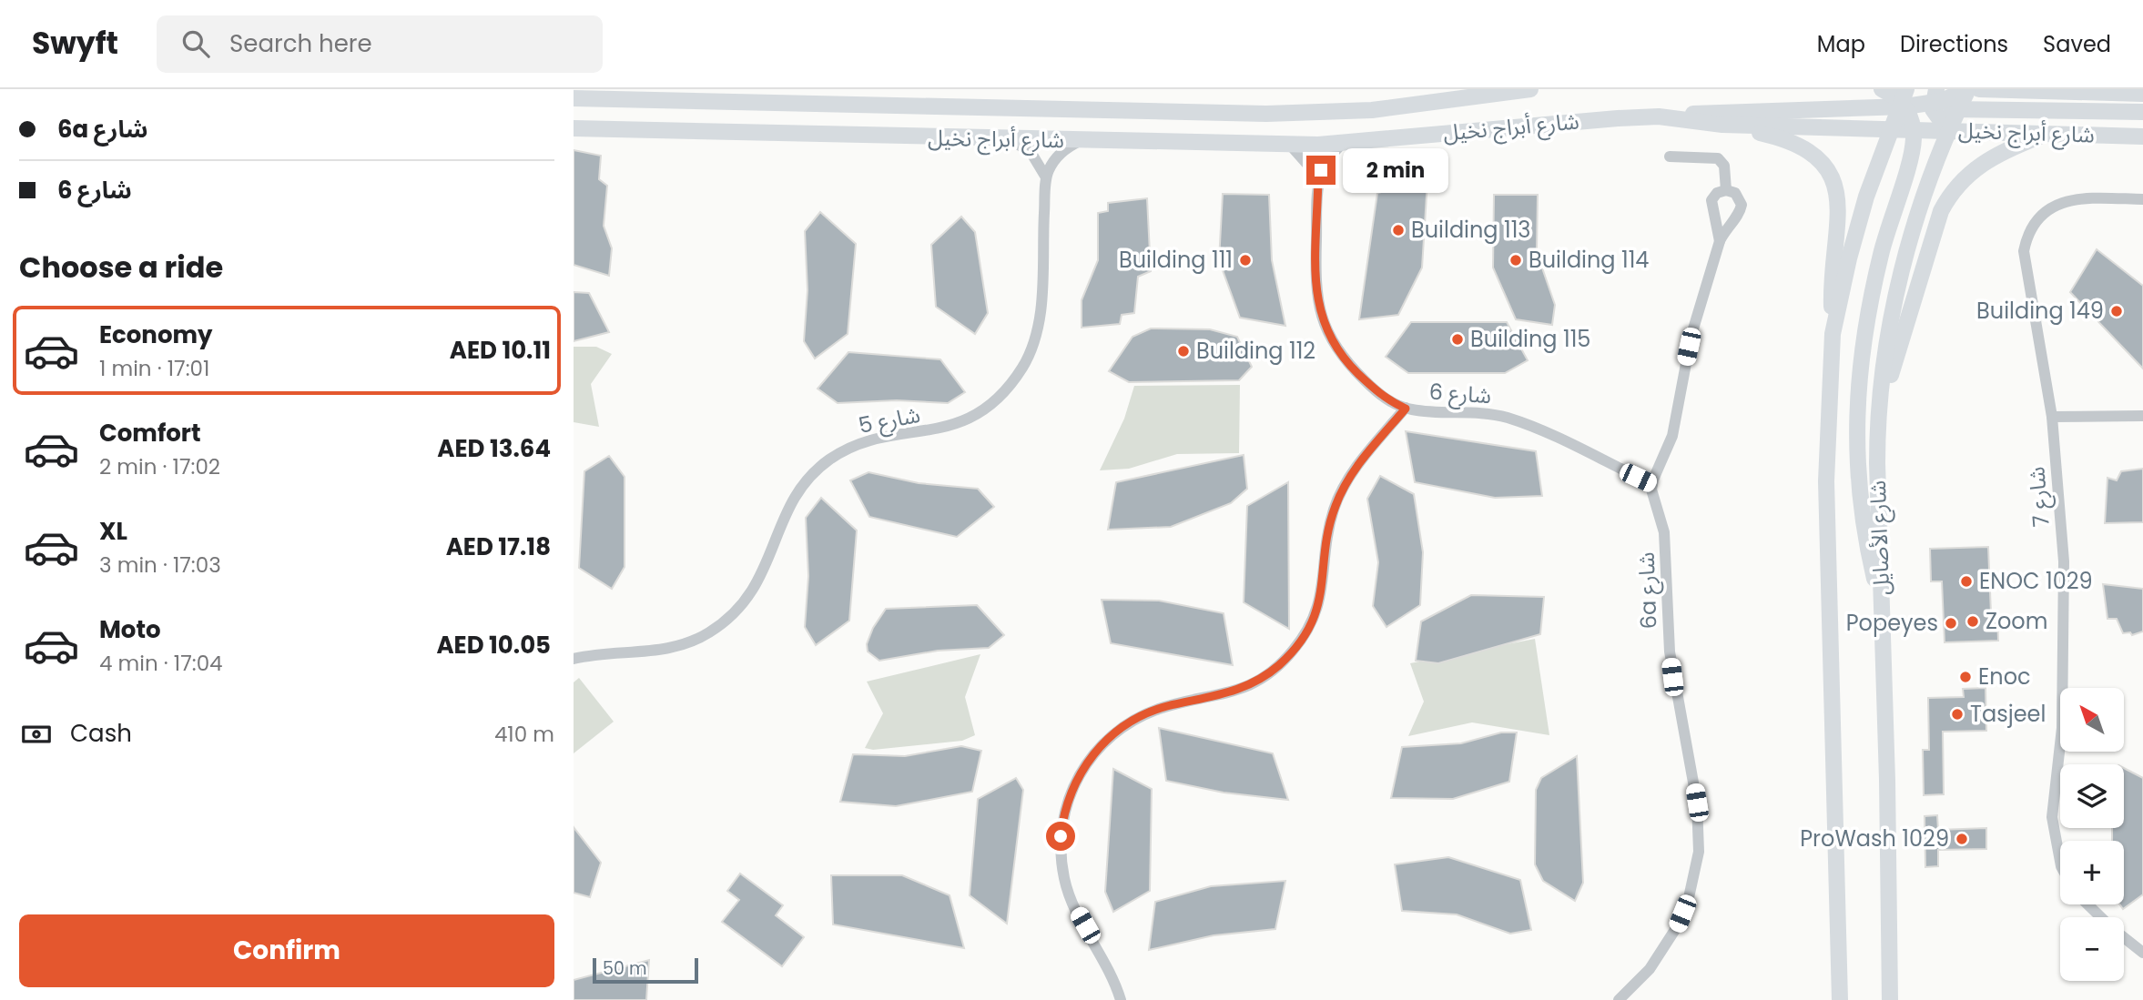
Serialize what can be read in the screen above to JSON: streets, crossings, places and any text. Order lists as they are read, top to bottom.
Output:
{
  "streets": {
    "main road": ["شارع أبراج نخيل", "شارع الأصايل"],
    "street": [
      "شارع 6",
      "شارع 5",
      "شارع 7",
      "6a شارع"
    ]
  },
  "crossings": [
    ["شارع أبراج نخيل", "شارع الأصايل"],
    ["شارع 6", "6a شارع"]
  ],
  "places": [
    "Building 113",
    "Building 111",
    "Building 114",
    "Building 149",
    "Building 115",
    "Building 112",
    "ENOC 1029",
    "Zoom",
    "Popeyes",
    "Enoc",
    "Tasjeel",
    "ProWash 1029"
  ],
  "scale_bar": "50 m",
  "north": "top left",
  "page": {
    "header": "Swyft",
    "search": "Search here",
    "nav": ["Map", "Directions", "Saved"],
    "banner": ["6a شارع", "شارع 6"],
    "bubble": "2 min",
    "heading": "Choose a ride",
    "list": [
      {
        "name": "Economy",
        "note": "1 min · 17:01",
        "value": "AED 10.11"
      },
      {
        "name": "Comfort",
        "note": "2 min · 17:02",
        "value": "AED 13.64"
      },
      {
        "name": "XL",
        "note": "3 min · 17:03",
        "value": "AED 17.18"
      },
      {
        "name": "Moto",
        "note": "4 min · 17:04",
        "value": "AED 10.05"
      }
    ],
    "map_buttons": ["+", "−"],
    "pay": ["Cash", "410 m"],
    "buttons": "Confirm",
    "scale": "50 m"
  }
}
